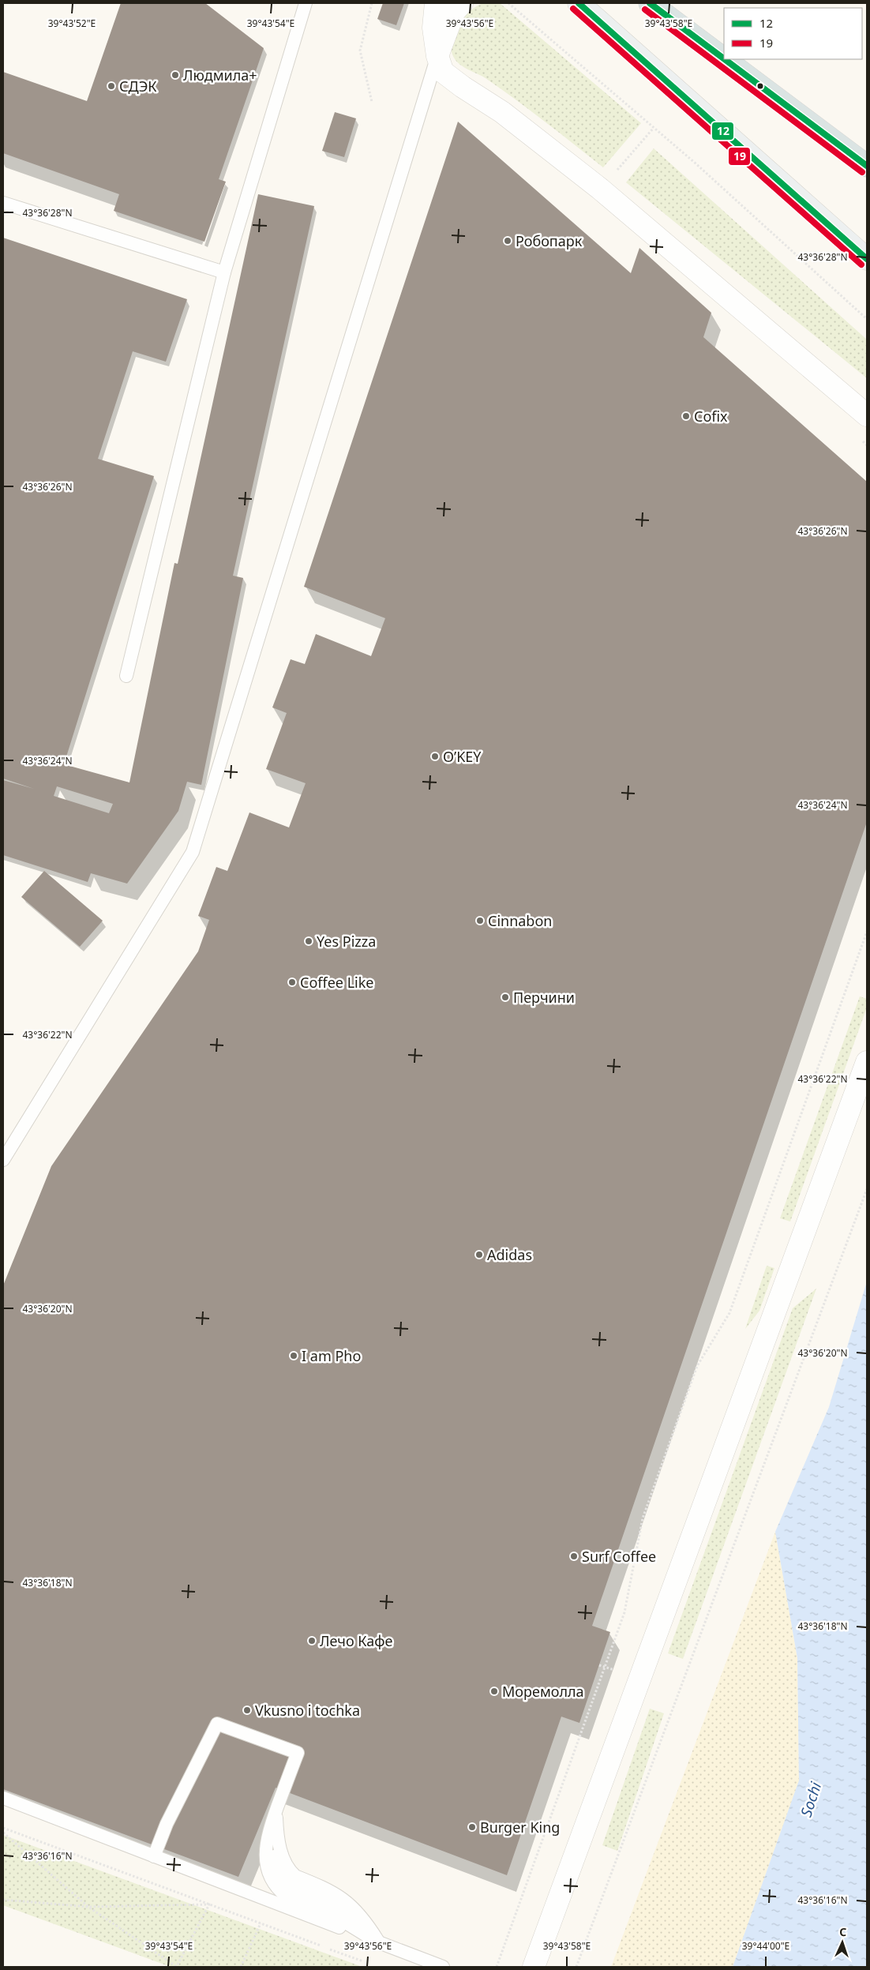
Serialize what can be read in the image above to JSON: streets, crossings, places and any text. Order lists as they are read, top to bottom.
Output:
{
  "water": ["Sochi"],
  "places": [
    "Людмила+",
    "СДЭК",
    "Робопарк",
    "Cofix",
    "O’KEY",
    "Cinnabon",
    "Yes Pizza",
    "Coffee Like",
    "Перчини",
    "Adidas",
    "I am Pho",
    "Surf Coffee",
    "Лечо Кафе",
    "Моремолла",
    "Vkusno i tochka",
    "Burger King"
  ],
  "lines": ["transit line 12", "transit line 19"],
  "legend": ["12", "19"],
  "north": "top",
  "coordinates": [
    "39°43'54\"E",
    "39°43'56\"E",
    "39°43'58\"E",
    "39°43'52\"E",
    "43°36'28\"N",
    "43°36'26\"N",
    "43°36'24\"N",
    "43°36'22\"N",
    "43°36'20\"N",
    "43°36'18\"N",
    "43°36'16\"N",
    "39°44'00\"E"
  ]
}
